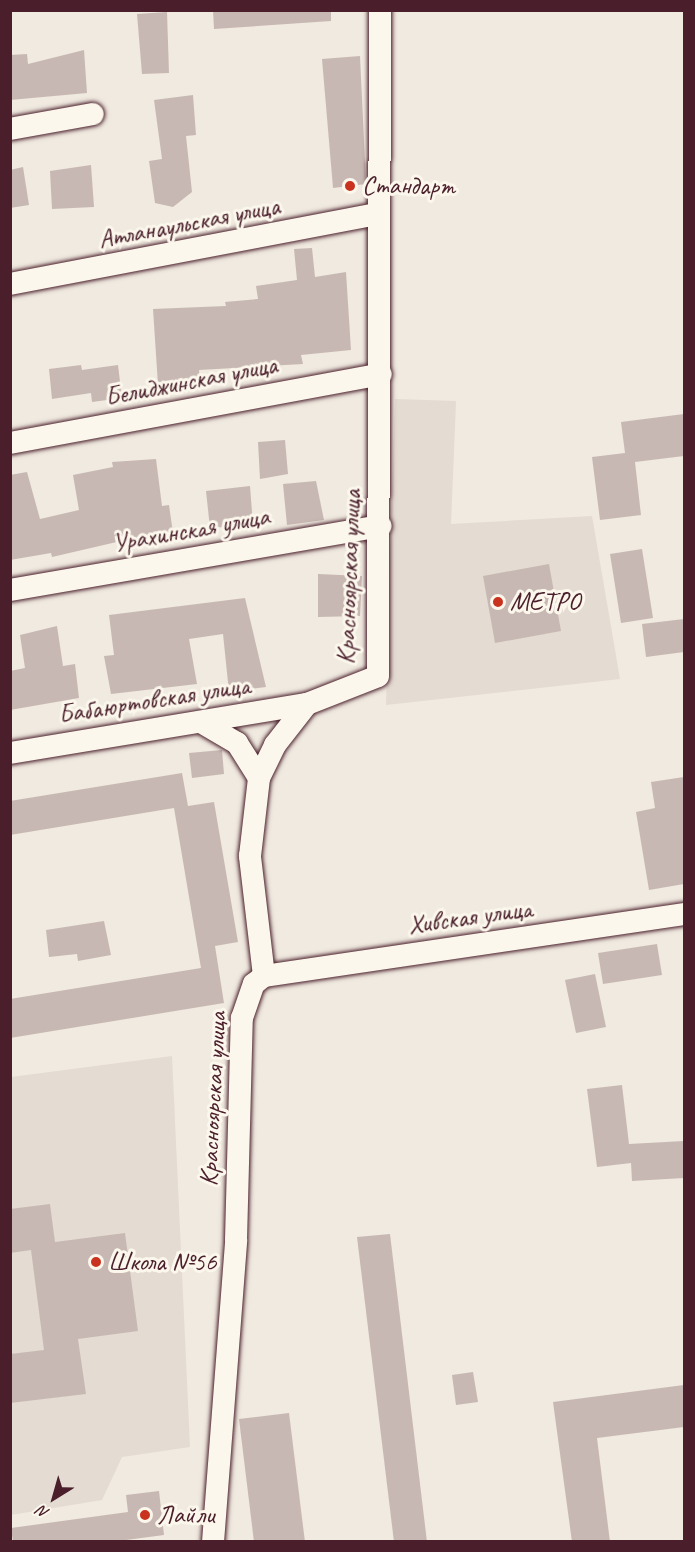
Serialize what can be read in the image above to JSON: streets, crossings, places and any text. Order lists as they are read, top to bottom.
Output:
{
  "streets": {
    "street": [
      "Атланаульская улица",
      "Белиджинская улица",
      "Урахинская улица",
      "Красноярская улица",
      "Бабаюртовская улица",
      "Хивская улица"
    ]
  },
  "crossings": [
    ["Атланаульская улица", "Красноярская улица"],
    ["Белиджинская улица", "Красноярская улица"],
    ["Урахинская улица", "Красноярская улица"],
    ["Красноярская улица", "Бабаюртовская улица"],
    ["Красноярская улица", "Хивская улица"]
  ],
  "places": [
    "Стандарт",
    "МЕТРО",
    "Школа №56",
    "Лайли"
  ],
  "north": "bottom left"
}
